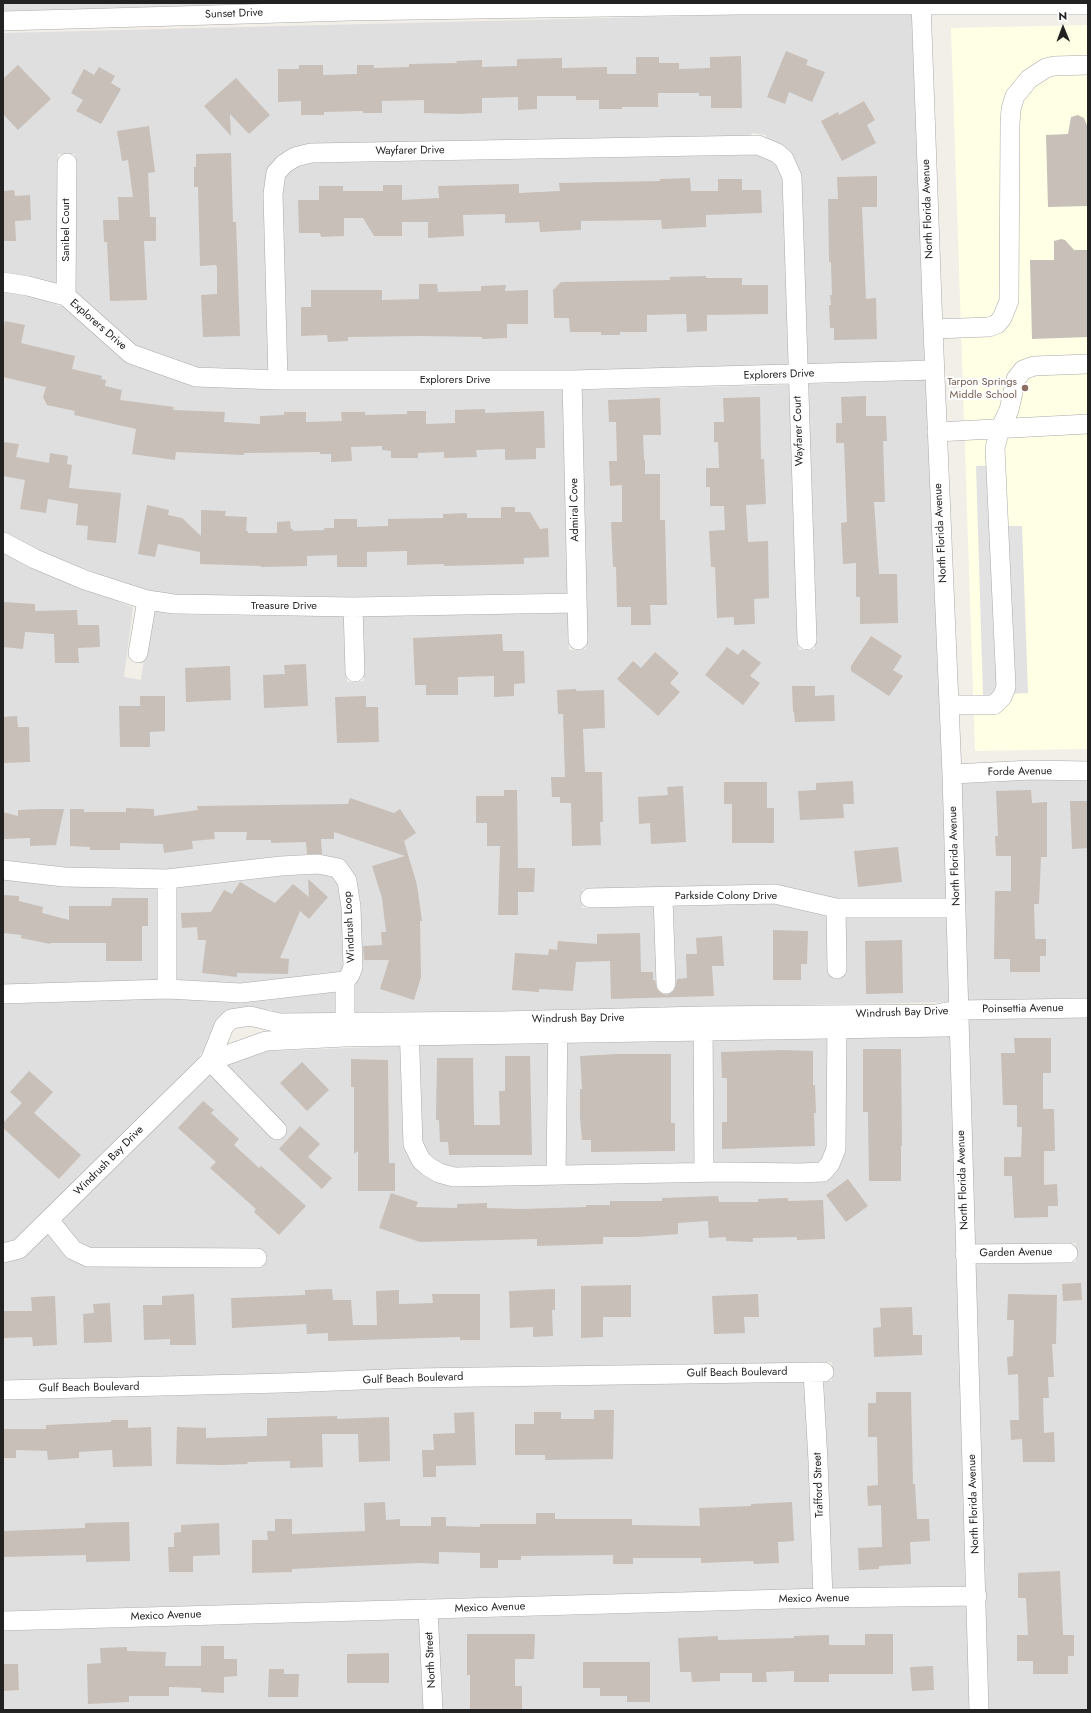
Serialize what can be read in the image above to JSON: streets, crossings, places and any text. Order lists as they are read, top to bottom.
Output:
{
  "streets": {
    "street": [
      "Sunset Drive",
      "Wayfarer Drive",
      "North Florida Avenue",
      "Sanibel Court",
      "Explorers Drive",
      "Wayfarer Court",
      "Admiral Cove",
      "Treasure Drive",
      "Forde Avenue",
      "Parkside Colony Drive",
      "Windrush Loop",
      "Poinsettia Avenue",
      "Windrush Bay Drive",
      "Garden Avenue",
      "Gulf Beach Boulevard",
      "Trafford Street",
      "Mexico Avenue",
      "North Street"
    ]
  },
  "crossings": [
    ["Sunset Drive", "North Florida Avenue"],
    ["Wayfarer Drive", "Explorers Drive"],
    ["Wayfarer Drive", "Wayfarer Court"],
    ["North Florida Avenue", "Explorers Drive"],
    ["North Florida Avenue", "Forde Avenue"],
    ["North Florida Avenue", "Parkside Colony Drive"],
    ["North Florida Avenue", "Poinsettia Avenue"],
    ["North Florida Avenue", "Windrush Bay Drive"],
    ["North Florida Avenue", "Garden Avenue"],
    ["North Florida Avenue", "Mexico Avenue"],
    ["Sanibel Court", "Explorers Drive"],
    ["Explorers Drive", "Wayfarer Court"],
    ["Explorers Drive", "Admiral Cove"],
    ["Admiral Cove", "Treasure Drive"],
    ["Poinsettia Avenue", "Windrush Bay Drive"],
    ["Gulf Beach Boulevard", "Trafford Street"],
    ["Trafford Street", "Mexico Avenue"],
    ["Mexico Avenue", "North Street"]
  ],
  "places": ["Tarpon Springs Middle School"],
  "north": "top"
}
